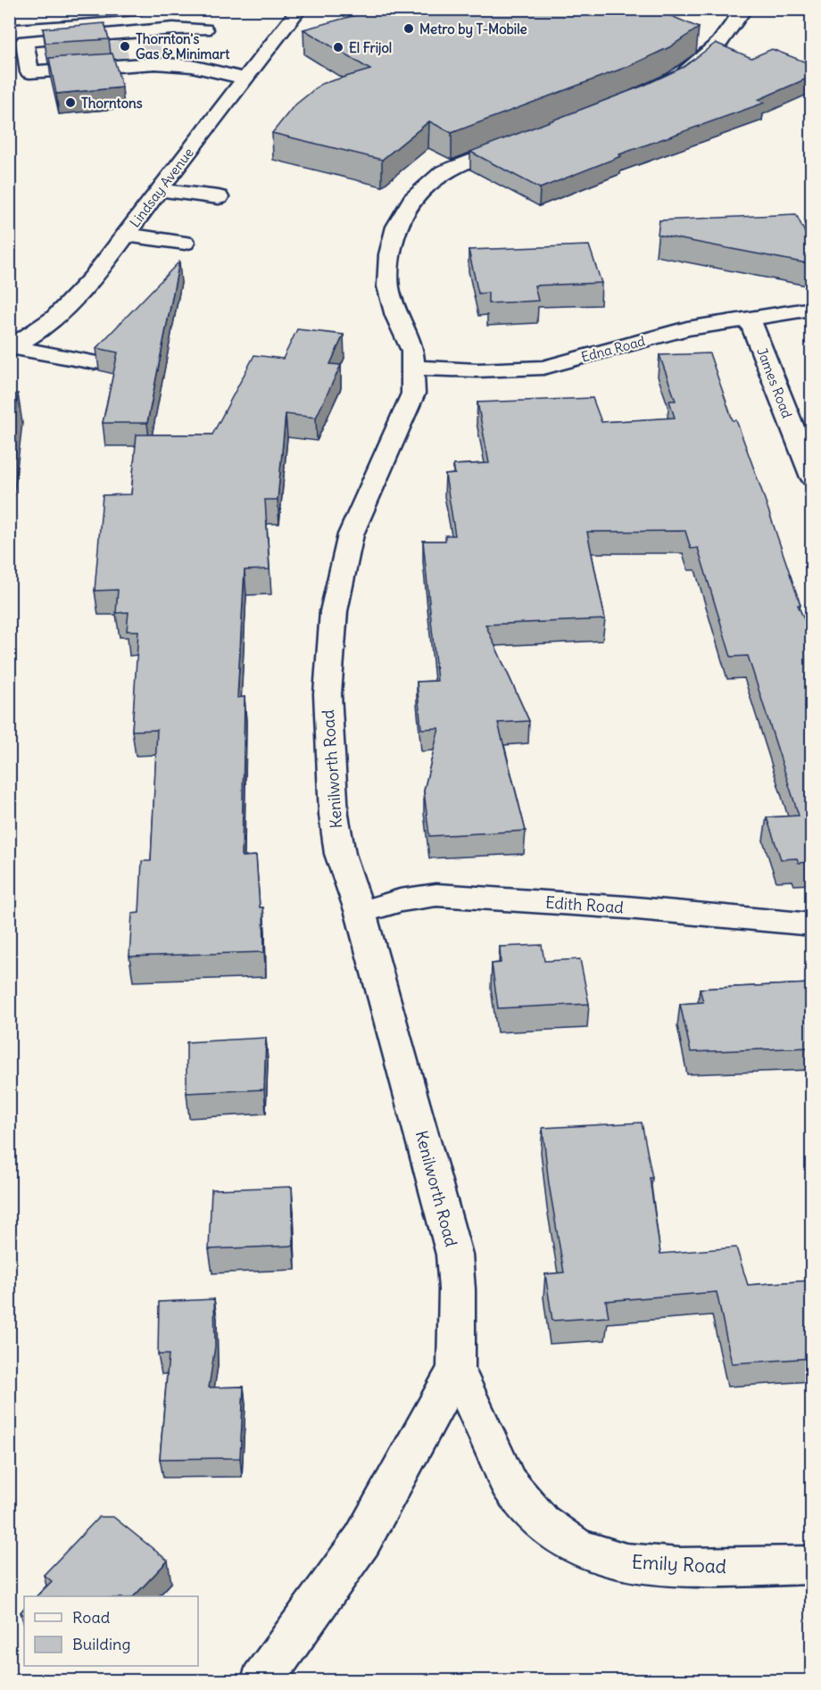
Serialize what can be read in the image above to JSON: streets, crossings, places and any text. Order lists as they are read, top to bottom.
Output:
{
  "streets": {
    "street": [
      "Lindsay Avenue",
      "Edna Road",
      "James Road",
      "Kenilworth Road",
      "Edith Road",
      "Emily Road"
    ]
  },
  "crossings": [
    ["Edna Road", "James Road"],
    ["Edna Road", "Kenilworth Road"],
    ["Kenilworth Road", "Edith Road"],
    ["Kenilworth Road", "Emily Road"]
  ],
  "places": [
    "Metro by T-Mobile",
    "Thornton's Gas & Minimart",
    "El Frijol",
    "Thorntons"
  ],
  "legend": ["Road", "Building"]
}
